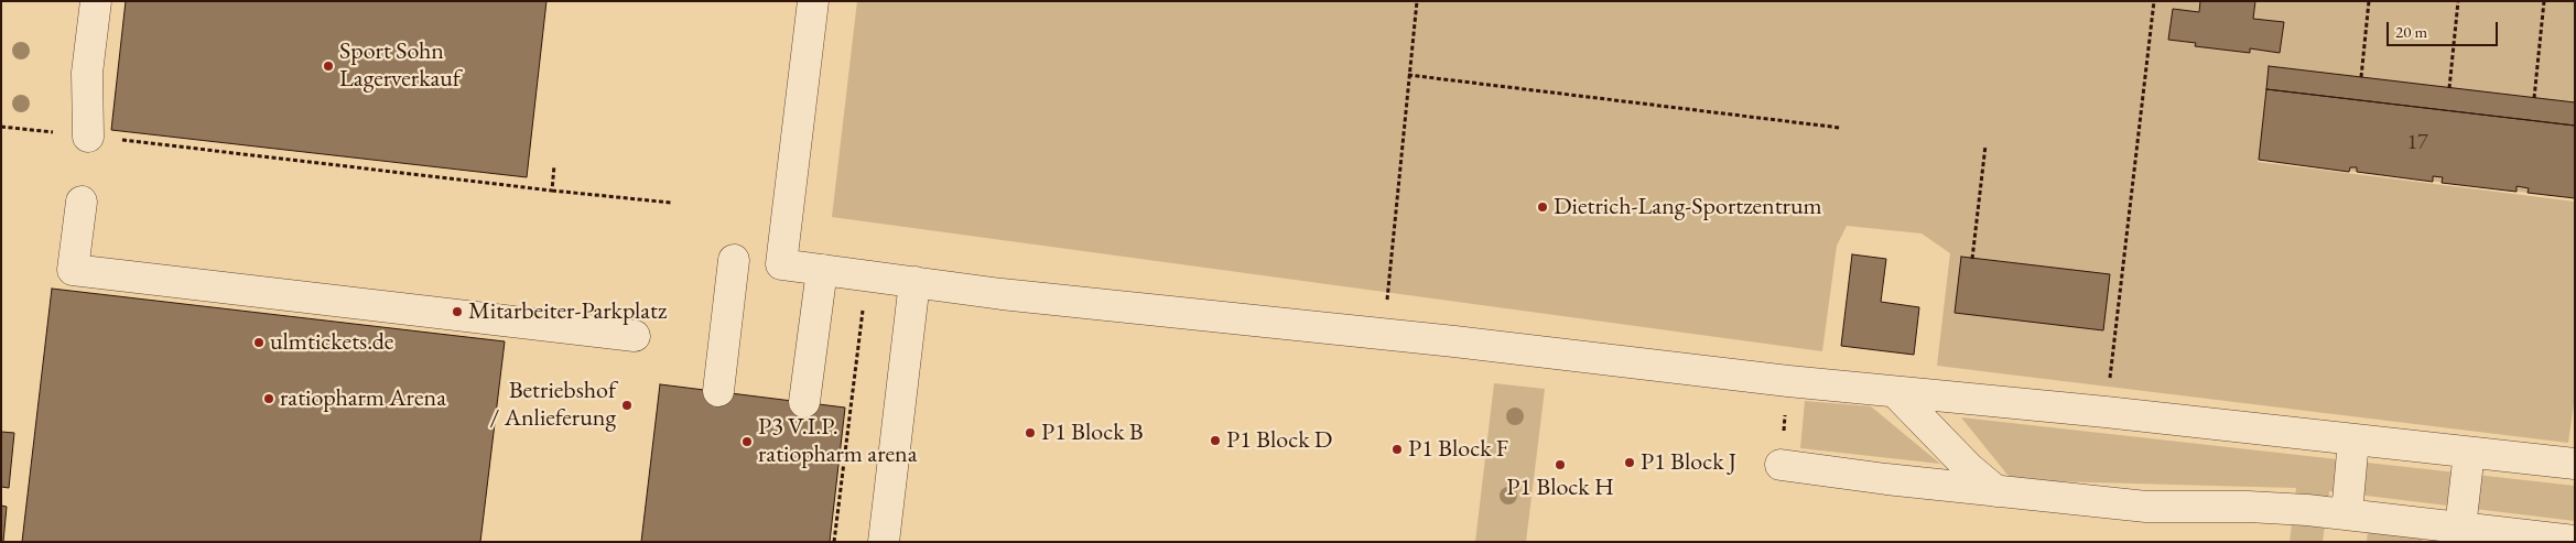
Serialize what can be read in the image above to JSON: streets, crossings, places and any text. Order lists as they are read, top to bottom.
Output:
{
  "places": [
    "Sport Sohn Lagerverkauf",
    "Dietrich-Lang-Sportzentrum",
    "Mitarbeiter-Parkplatz",
    "ulmtickets.de",
    "ratiopharm Arena",
    "Betriebshof / Anlieferung",
    "P1 Block B",
    "P1 Block D",
    "P3 V.I.P. ratiopharm arena",
    "P1 Block F",
    "P1 Block J",
    "P1 Block H"
  ],
  "house_numbers": ["17"],
  "scale_bar": "20 m"
}
